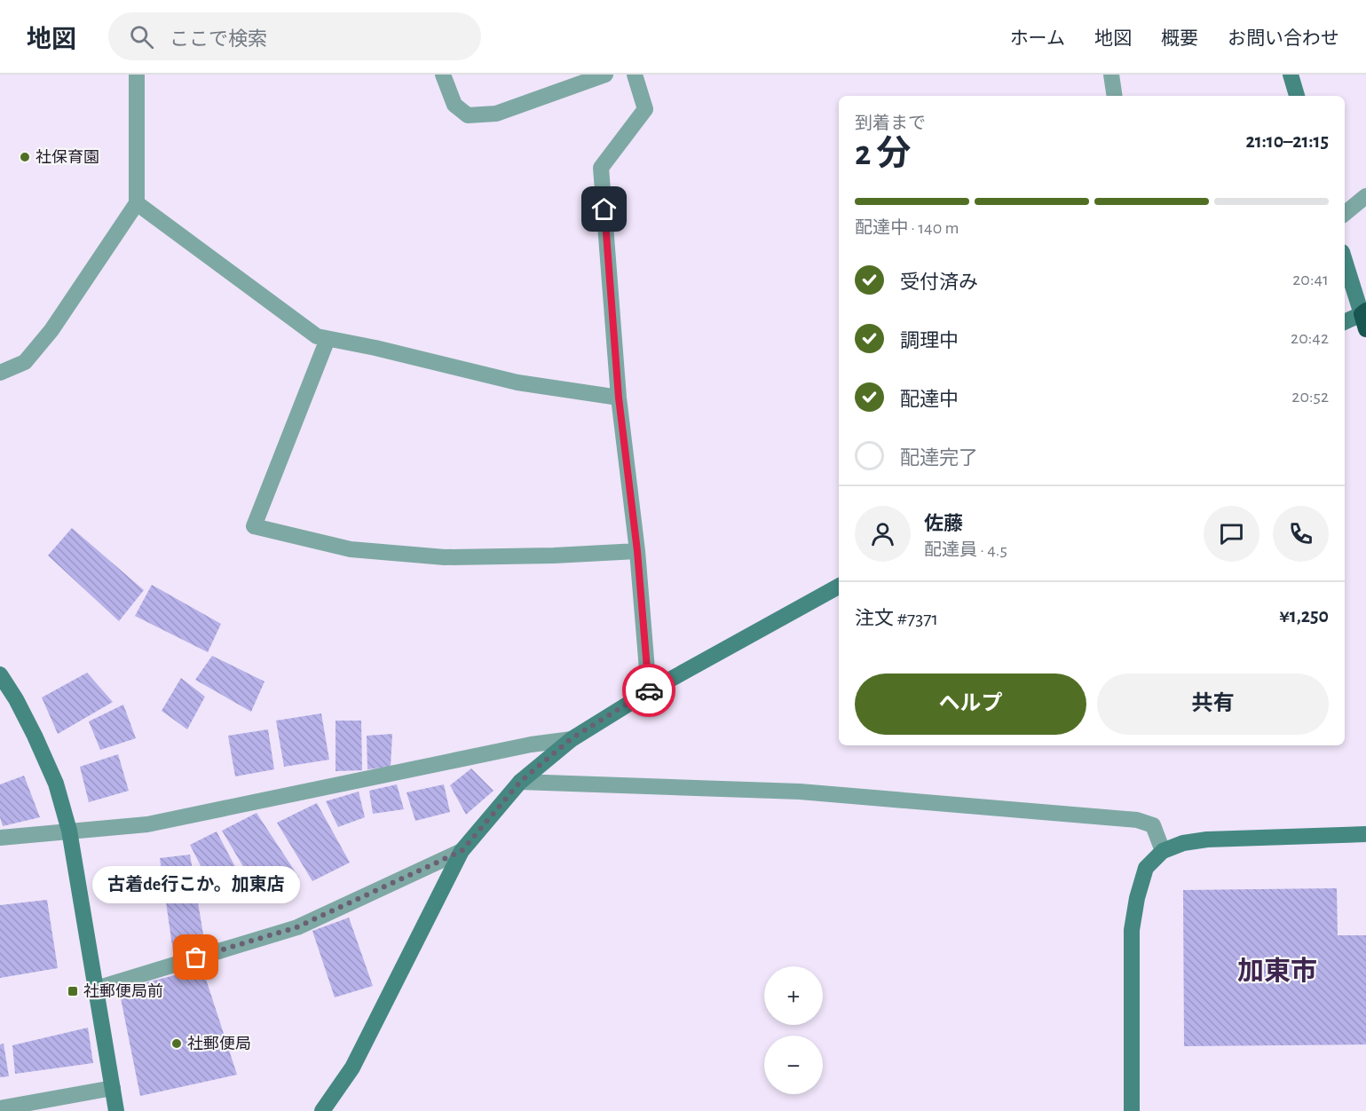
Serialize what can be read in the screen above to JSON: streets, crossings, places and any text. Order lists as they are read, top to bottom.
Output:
{
  "districts": ["加東市"],
  "places": {
    "other": ["社保育園", "古着de行こか。加東店", "社郵便局"],
    "transit": ["社郵便局前"]
  },
  "page": {
    "header": "地図",
    "search": "ここで検索",
    "nav": [
      "ホーム",
      "地図",
      "概要",
      "お問い合わせ"
    ],
    "heading": ["2 分", "到着まで", "21:10–21:15"],
    "panel": [
      "佐藤",
      "配達員 · 4.5",
      "注文 #7371",
      "¥1,250"
    ],
    "bar": "配達中 · 140 m",
    "list": [
      ["受付済み", "20:41"],
      ["調理中", "20:42"],
      ["配達中", "20:52"],
      "配達完了"
    ],
    "buttons": ["ヘルプ", "共有"],
    "bubble": "古着de行こか。加東店",
    "map_buttons": ["+", "−"]
  }
}
